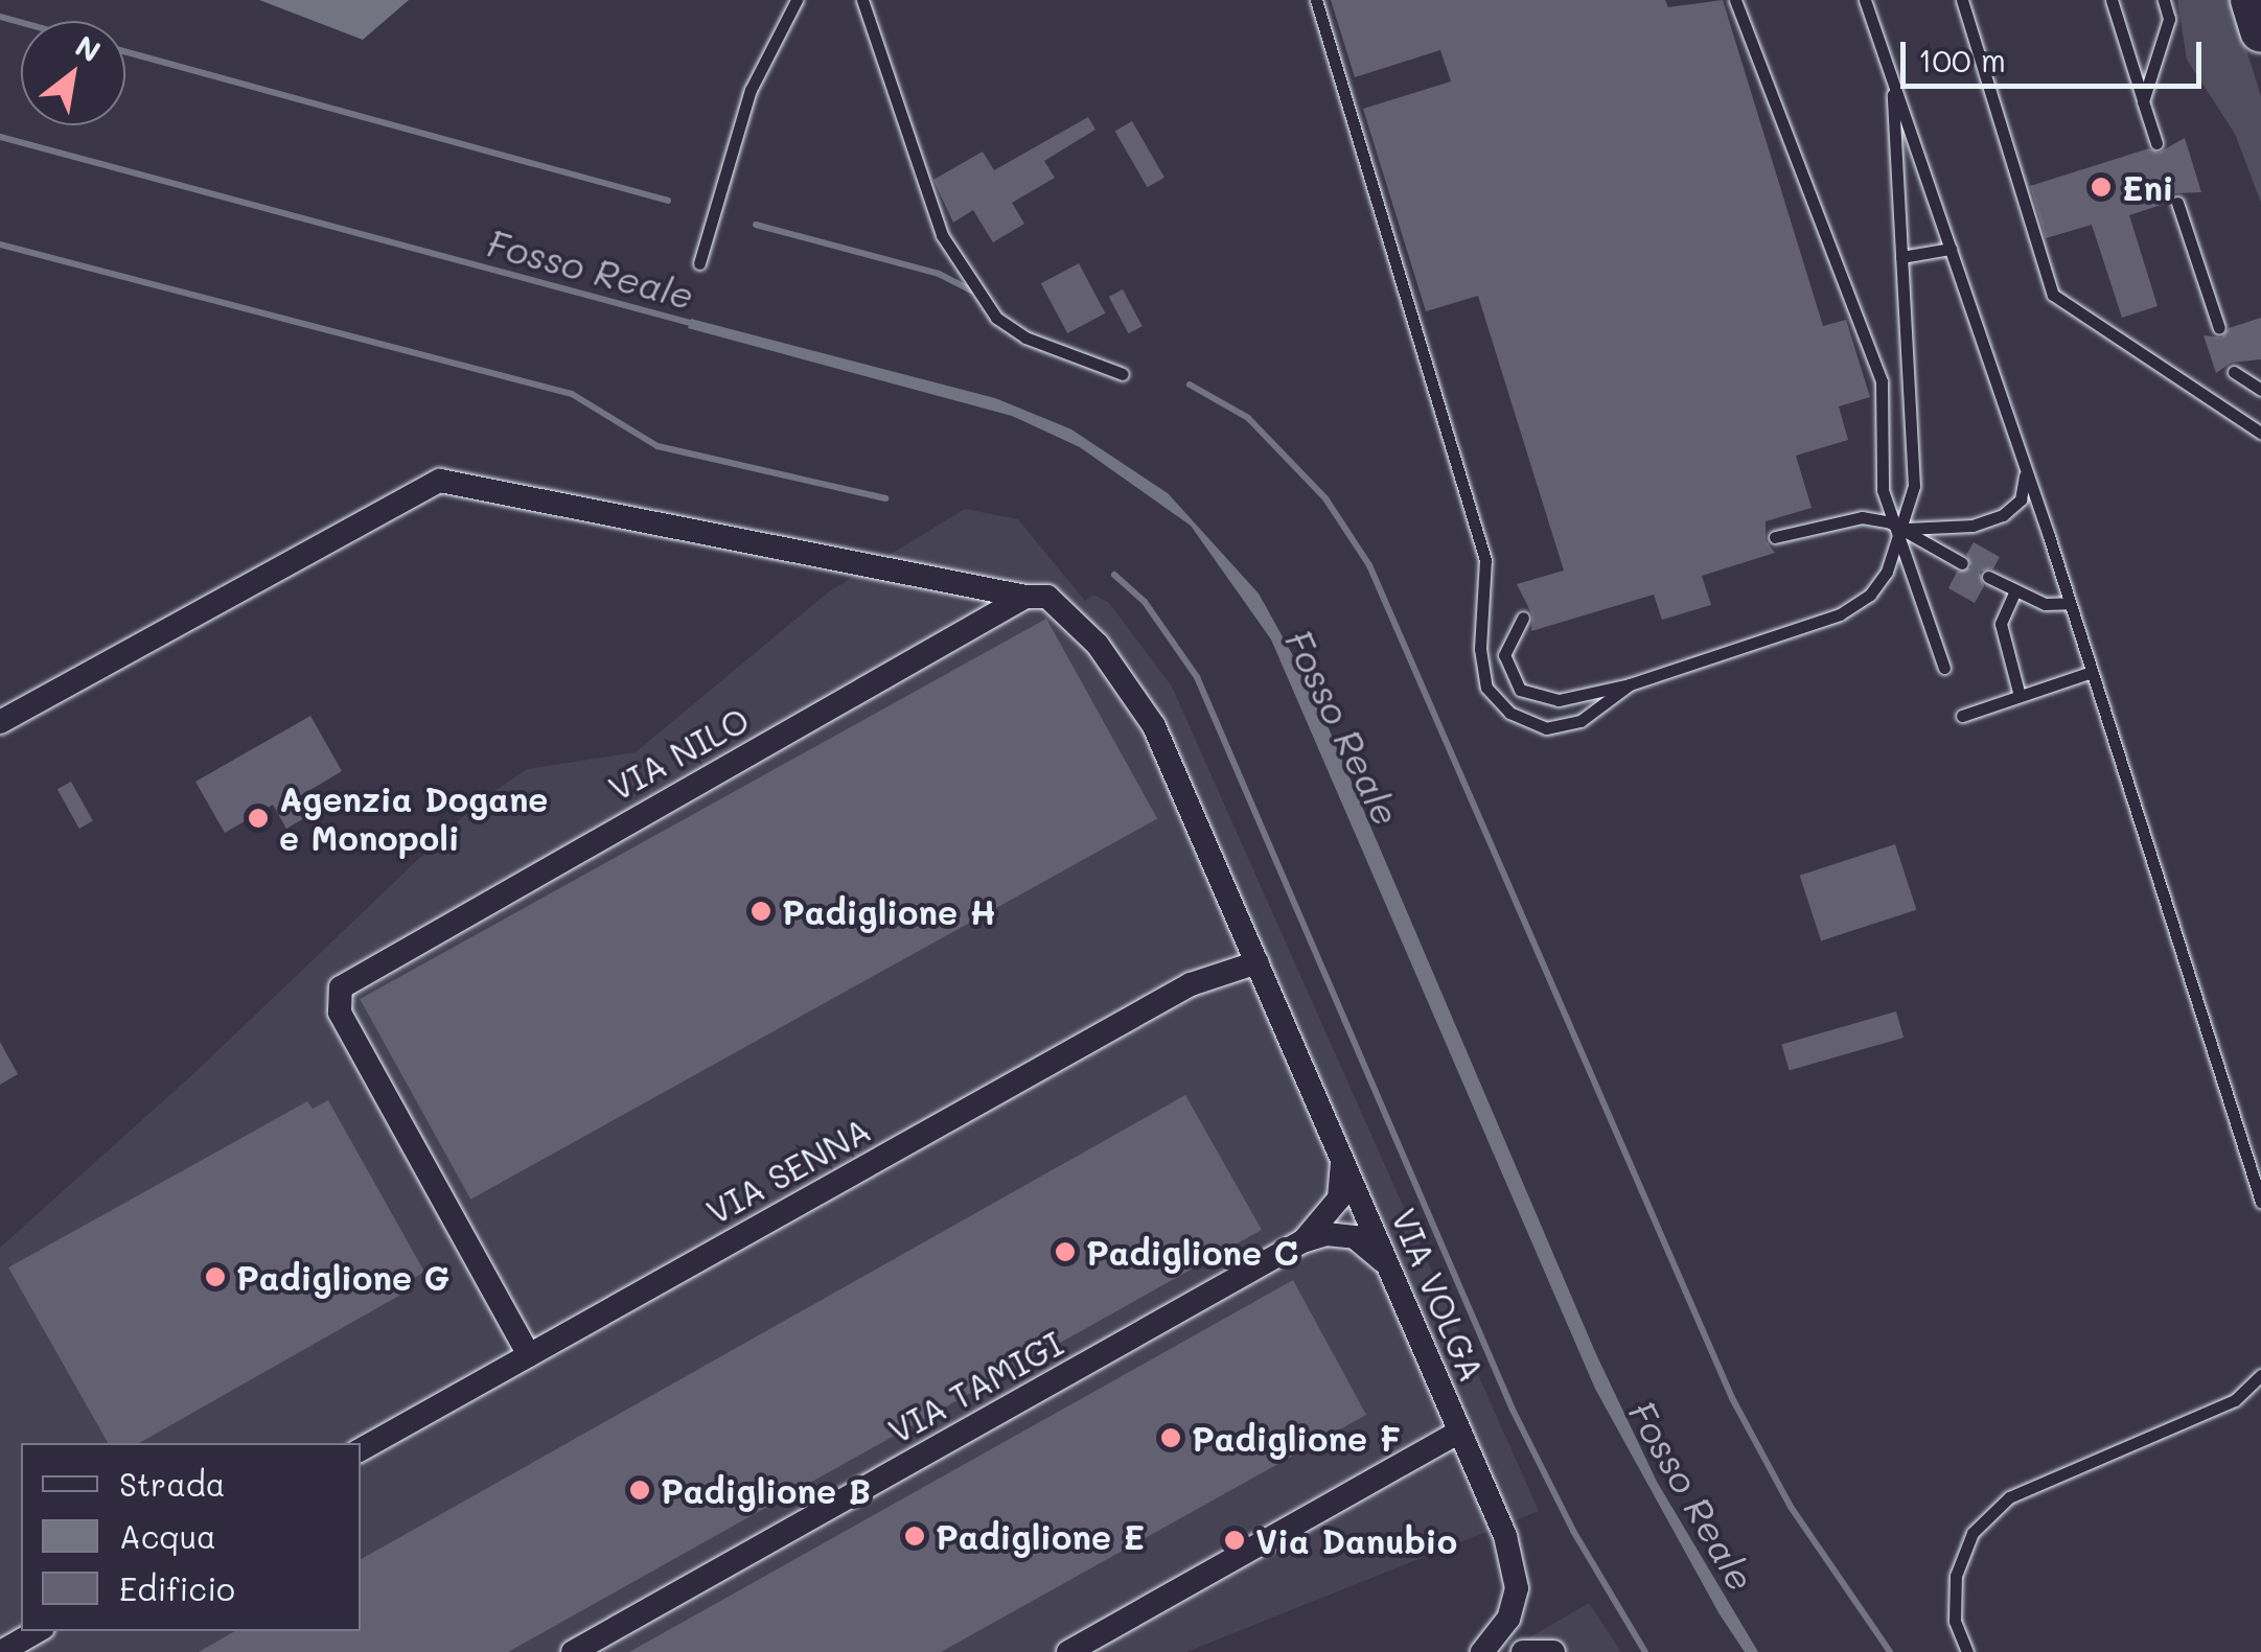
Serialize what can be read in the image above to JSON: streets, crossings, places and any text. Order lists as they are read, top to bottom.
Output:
{
  "streets": {
    "street": [
      "VIA NILO",
      "VIA SENNA",
      "VIA VOLGA",
      "VIA TAMIGI"
    ]
  },
  "crossings": [
    ["VIA NILO", "VIA SENNA"],
    ["VIA SENNA", "VIA VOLGA"],
    ["VIA VOLGA", "VIA TAMIGI"]
  ],
  "water": ["Fosso Reale"],
  "places": [
    "Eni",
    "Agenzia Dogane e Monopoli",
    "Padiglione H",
    "Padiglione C",
    "Padiglione G",
    "Padiglione F",
    "Padiglione B",
    "Padiglione E",
    "Via Danubio"
  ],
  "legend": ["Strada", "Acqua", "Edificio"],
  "scale_bar": "100 m",
  "north": "top right"
}
